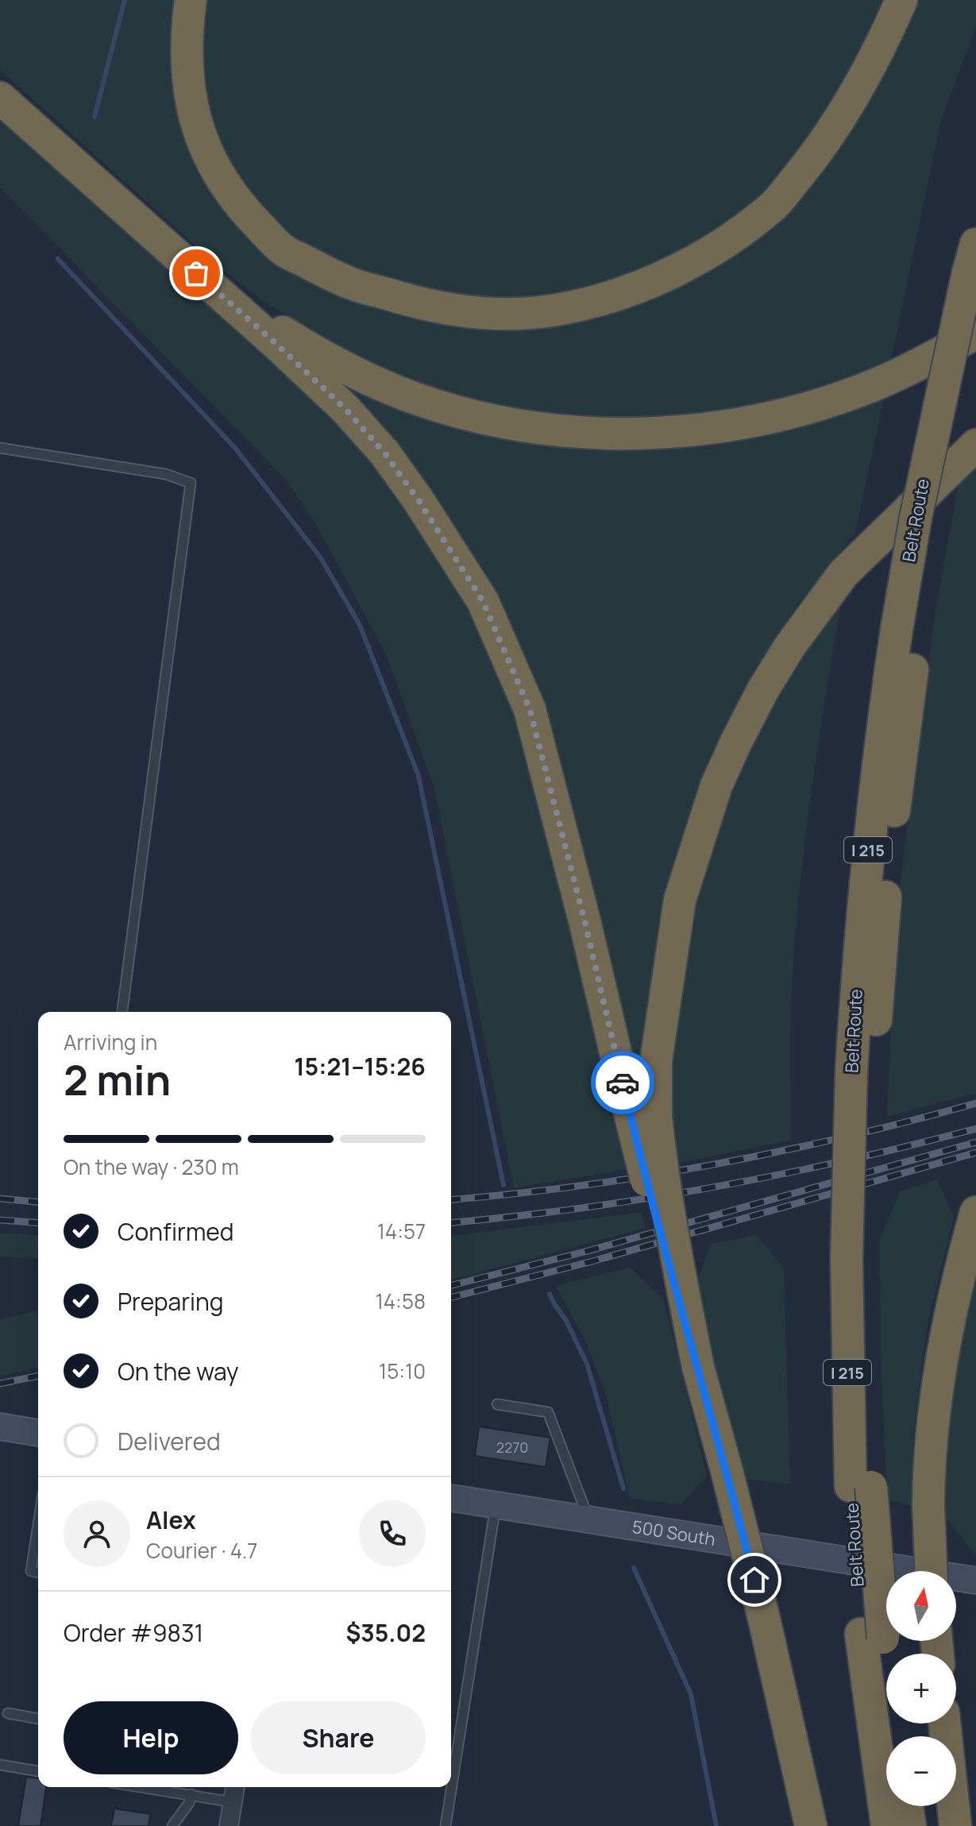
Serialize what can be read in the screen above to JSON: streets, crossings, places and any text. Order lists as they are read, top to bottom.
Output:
{
  "streets": {
    "highway": ["Belt Route", "I 215"],
    "street": ["500 South"]
  },
  "house_numbers": ["2270"],
  "north": "top",
  "page": {
    "heading": ["2 min", "Arriving in", "15:21–15:26"],
    "panel": [
      "Alex",
      "Courier · 4.7",
      "Order #9831",
      "$35.02"
    ],
    "bar": "On the way · 230 m",
    "list": [
      ["Confirmed", "14:57"],
      ["Preparing", "14:58"],
      ["On the way", "15:10"],
      "Delivered"
    ],
    "map_buttons": ["+", "−"],
    "buttons": ["Help", "Share"]
  }
}
